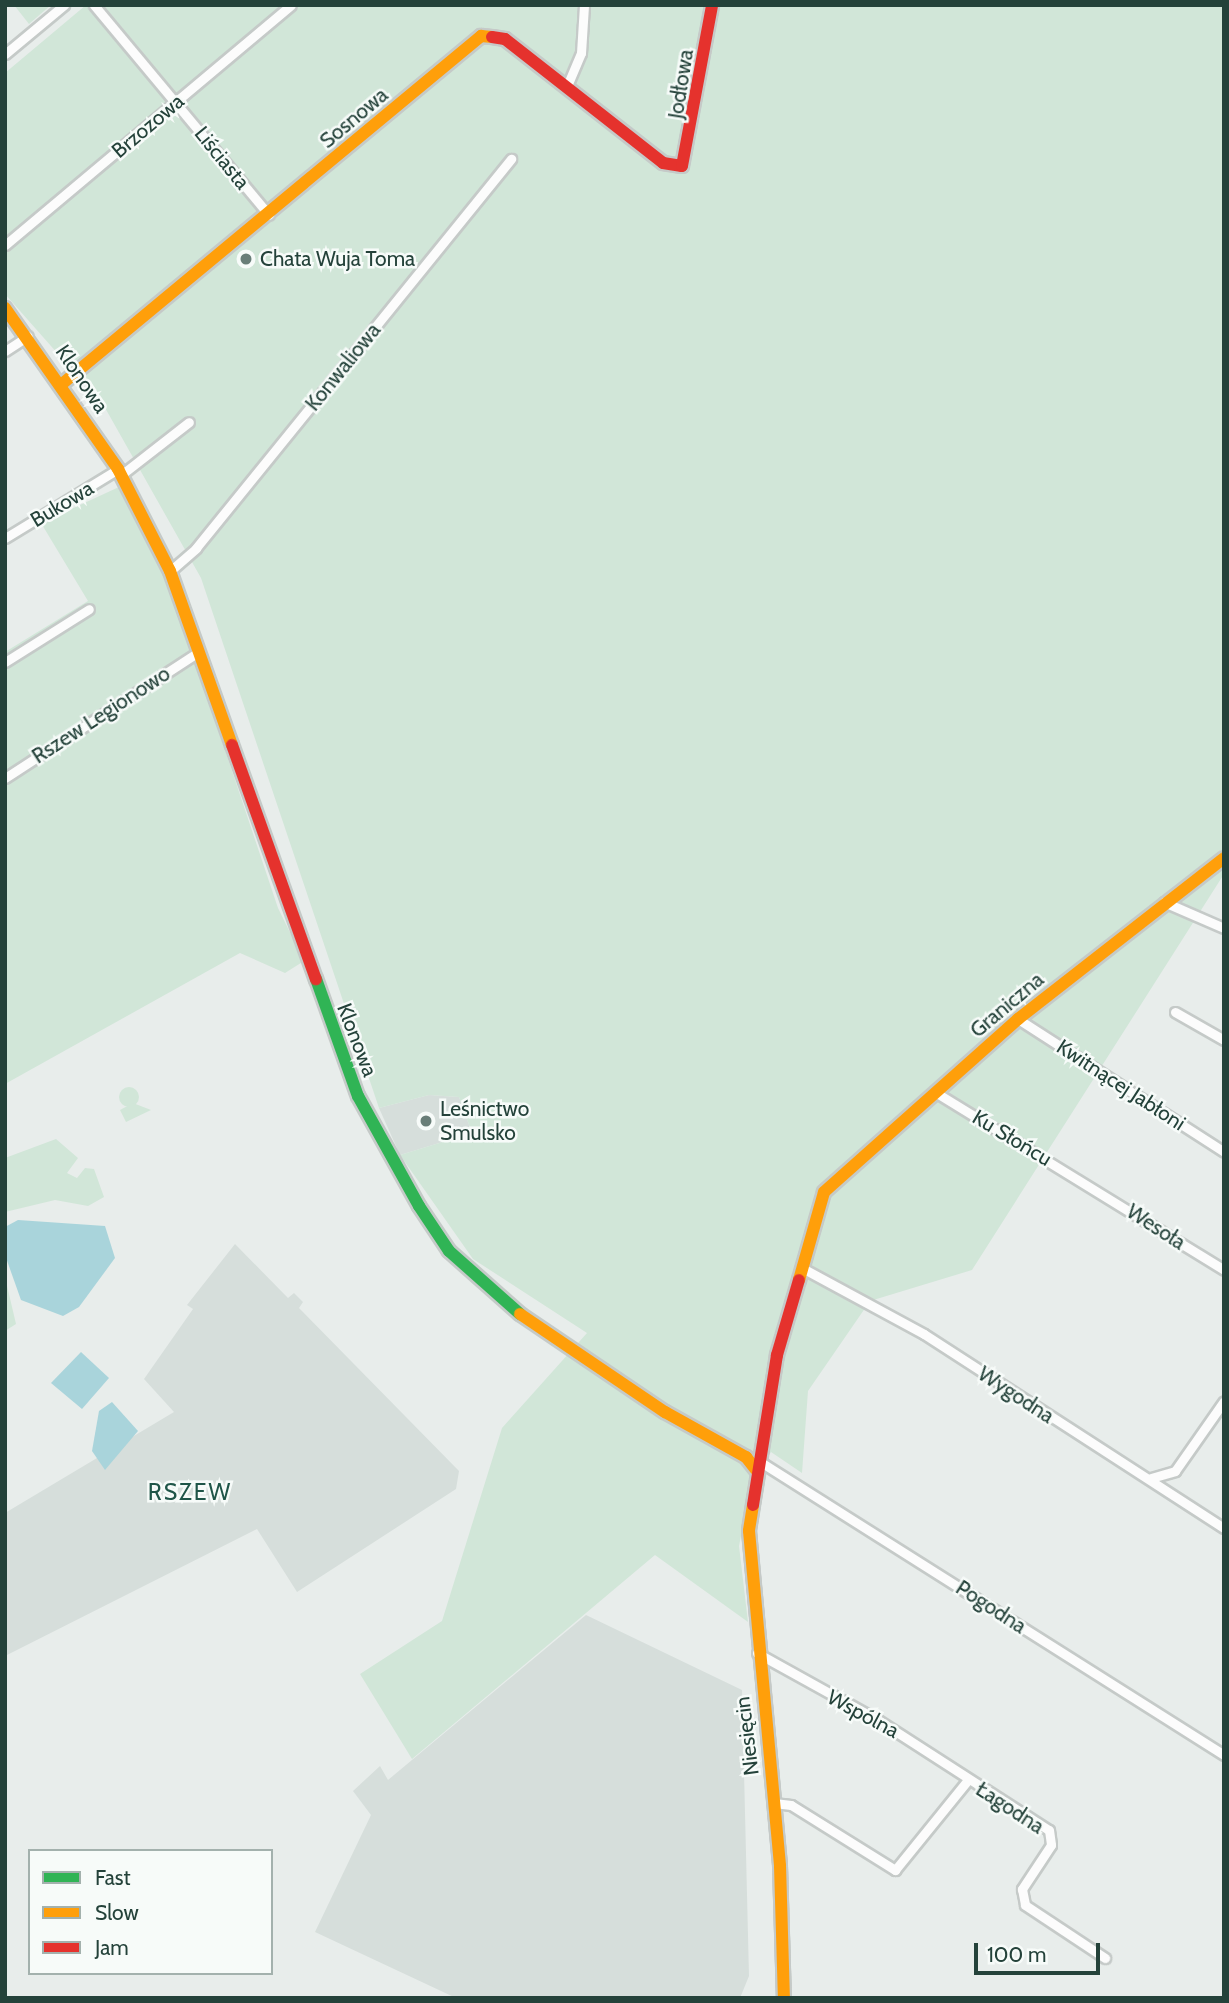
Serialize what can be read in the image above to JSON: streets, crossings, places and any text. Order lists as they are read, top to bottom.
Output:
{
  "streets": {
    "street": [
      "Jodłowa",
      "Sosnowa",
      "Brzozowa",
      "Liściasta",
      "Konwaliowa",
      "Klonowa",
      "Bukowa",
      "Rszew Legionowo",
      "Graniczna",
      "Kwitnącej Jabłoni",
      "Ku Słońcu",
      "Wesoła",
      "Wygodna",
      "Pogodna",
      "Wspólna",
      "Niesięcin",
      "Łagodna"
    ]
  },
  "crossings": [
    ["Jodłowa", "Sosnowa"],
    ["Sosnowa", "Liściasta"],
    ["Sosnowa", "Klonowa"],
    ["Brzozowa", "Liściasta"],
    ["Konwaliowa", "Klonowa"],
    ["Klonowa", "Bukowa"],
    ["Klonowa", "Rszew Legionowo"],
    ["Klonowa", "Pogodna"],
    ["Klonowa", "Niesięcin"],
    ["Graniczna", "Kwitnącej Jabłoni"],
    ["Graniczna", "Ku Słońcu"],
    ["Graniczna", "Niesięcin"],
    ["Ku Słońcu", "Wesoła"],
    ["Wygodna", "Niesięcin"],
    ["Pogodna", "Niesięcin"],
    ["Wspólna", "Niesięcin"],
    ["Wspólna", "Łagodna"],
    ["Niesięcin", "Łagodna"]
  ],
  "districts": ["RSZEW"],
  "places": ["Chata Wuja Toma", "Leśnictwo Smulsko"],
  "legend": ["Fast", "Slow", "Jam"],
  "scale_bar": "100 m"
}
